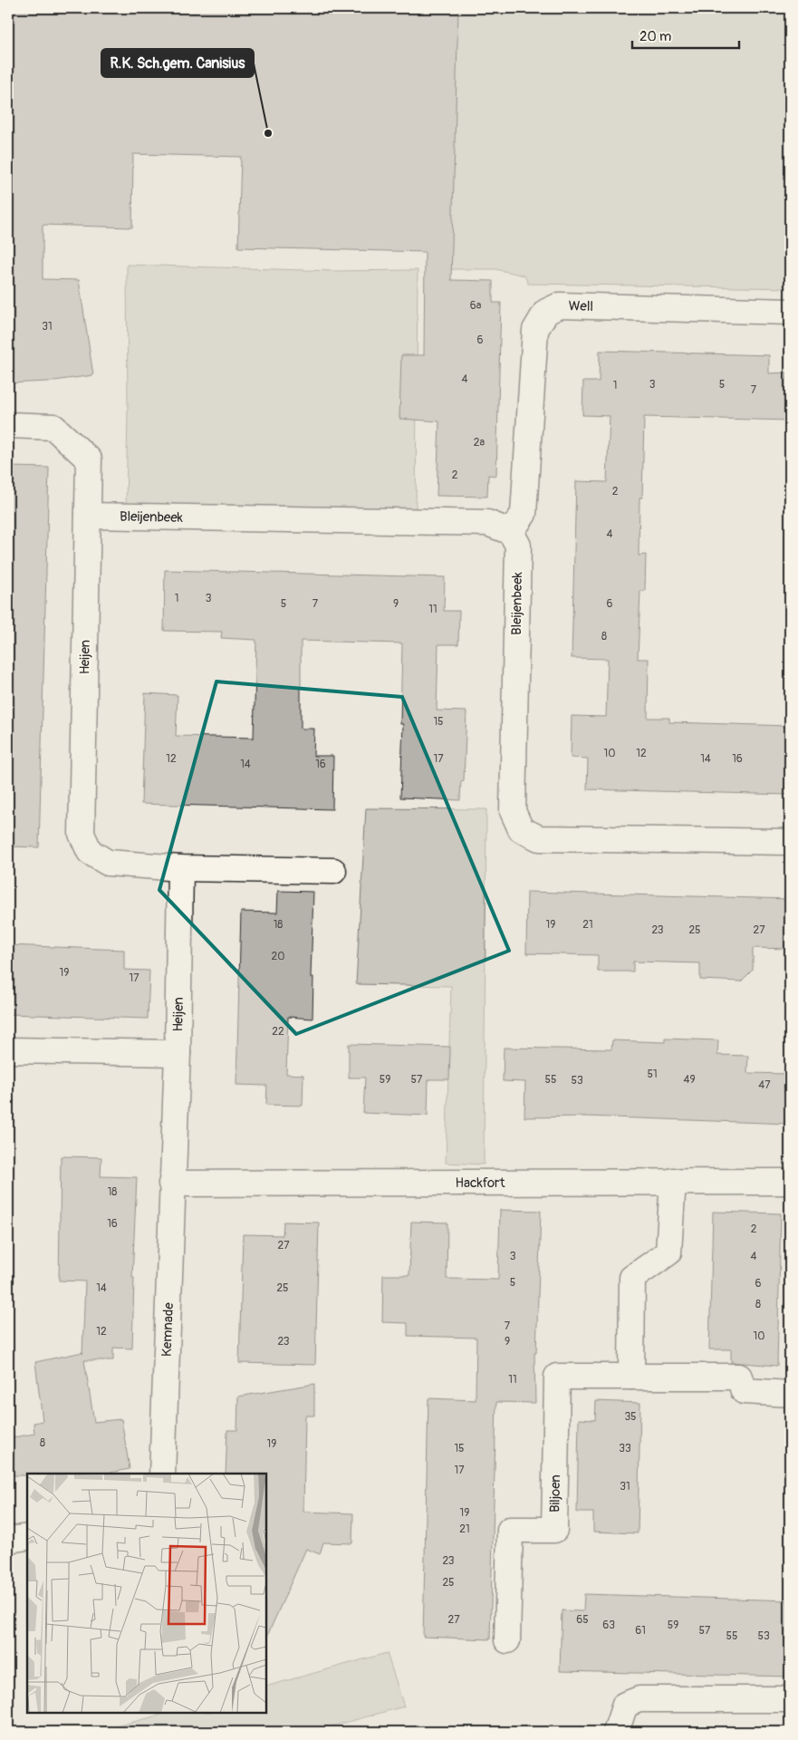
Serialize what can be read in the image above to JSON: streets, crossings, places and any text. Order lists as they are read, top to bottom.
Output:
{
  "streets": {
    "street": [
      "Well",
      "Bleijenbeek",
      "Heijen",
      "Hackfort",
      "Kemnade",
      "Biljoen"
    ]
  },
  "crossings": [
    ["Well", "Bleijenbeek"],
    ["Bleijenbeek", "Heijen"],
    ["Heijen", "Hackfort"],
    ["Heijen", "Kemnade"],
    ["Hackfort", "Kemnade"]
  ],
  "places": ["R.K. Sch.gem. Canisius"],
  "house_numbers": [
    "6a",
    "31",
    "6",
    "4",
    "3",
    "5",
    "1",
    "7",
    "2a",
    "2",
    "2",
    "4",
    "1",
    "3",
    "5",
    "7",
    "9",
    "6",
    "11",
    "8",
    "15",
    "10",
    "12",
    "12",
    "17",
    "14",
    "16",
    "14",
    "16",
    "18",
    "19",
    "21",
    "23",
    "25",
    "27",
    "20",
    "19",
    "17",
    "22",
    "51",
    "59",
    "57",
    "55",
    "49",
    "53",
    "47",
    "18",
    "16",
    "2",
    "27",
    "3",
    "4",
    "5",
    "6",
    "14",
    "25",
    "8",
    "7",
    "12",
    "10",
    "23",
    "9",
    "11",
    "35",
    "8",
    "19",
    "15",
    "33",
    "17",
    "31",
    "19",
    "21",
    "23",
    "25",
    "27",
    "65",
    "63",
    "59",
    "61",
    "57",
    "55",
    "53"
  ],
  "scale_bar": "20 m"
}
